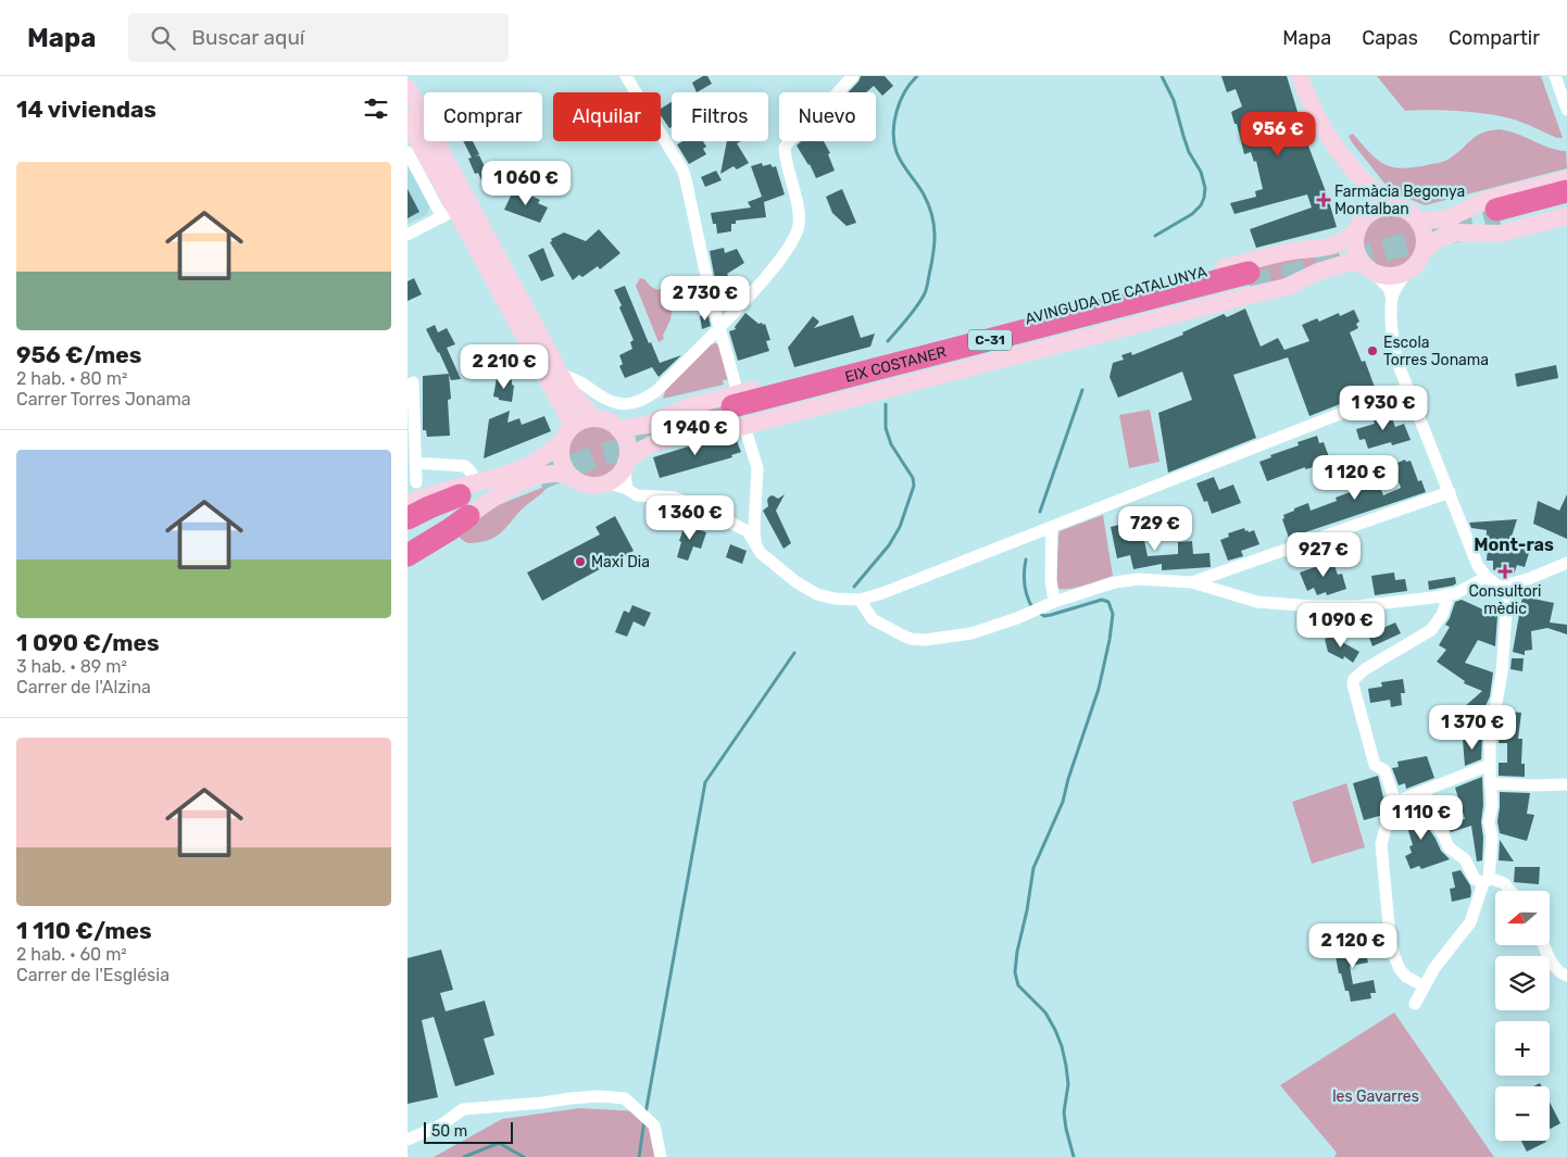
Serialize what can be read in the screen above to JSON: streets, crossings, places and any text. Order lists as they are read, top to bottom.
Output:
{
  "streets": {
    "highway": ["C-31", "EIX COSTANER"],
    "main road": ["AVINGUDA DE CATALUNYA"]
  },
  "crossings": [
    ["AVINGUDA DE CATALUNYA", "EIX COSTANER"]
  ],
  "districts": ["Mont-ras"],
  "parks": ["les Gavarres"],
  "places": {
    "health": ["Farmàcia Begonya Montalban", "Consultori mèdic"],
    "other": ["Escola Torres Jonama", "Maxi Dia"]
  },
  "scale_bar": "50 m",
  "north": "left",
  "page": {
    "header": "Mapa",
    "search": "Buscar aquí",
    "nav": ["Mapa", "Capas", "Compartir"],
    "heading": "14 viviendas",
    "chip": [
      "Comprar",
      "Alquilar",
      "Filtros",
      "Nuevo"
    ],
    "price": [
      "956 €",
      "1 060 €",
      "2 730 €",
      "2 210 €",
      "1 930 €",
      "1 940 €",
      "1 120 €",
      "1 360 €",
      "729 €",
      "927 €",
      "1 090 €",
      "1 370 €",
      "1 110 €",
      "2 120 €"
    ],
    "list": [
      {
        "name": "956 €/mes",
        "note": "2 hab. · 80 m² · Carrer Torres Jonama"
      },
      {
        "name": "1 090 €/mes",
        "note": "3 hab. · 89 m² · Carrer de l'Alzina"
      },
      {
        "name": "1 110 €/mes",
        "note": "2 hab. · 60 m² · Carrer de l'Església"
      }
    ],
    "map_buttons": ["+", "−"],
    "scale": "50 m"
  }
}
